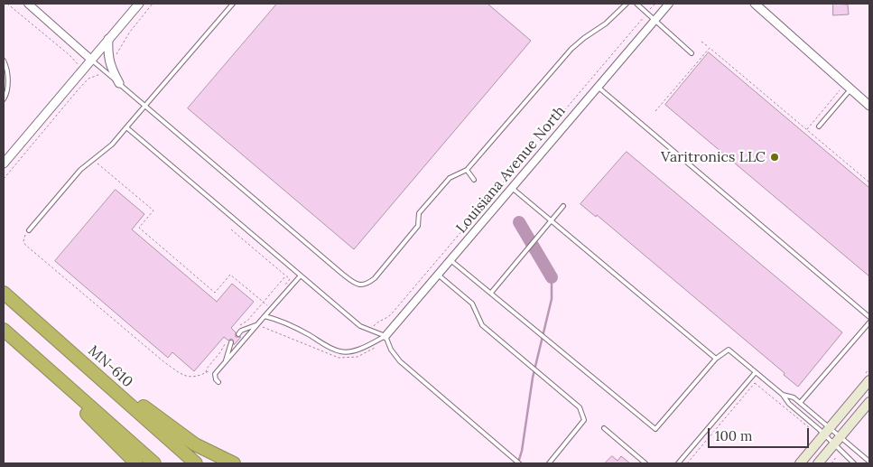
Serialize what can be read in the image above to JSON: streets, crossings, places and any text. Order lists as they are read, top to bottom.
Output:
{
  "streets": {
    "highway": ["MN-610"],
    "street": ["Louisiana Avenue North"]
  },
  "places": ["Varitronics LLC"],
  "scale_bar": "100 m"
}
